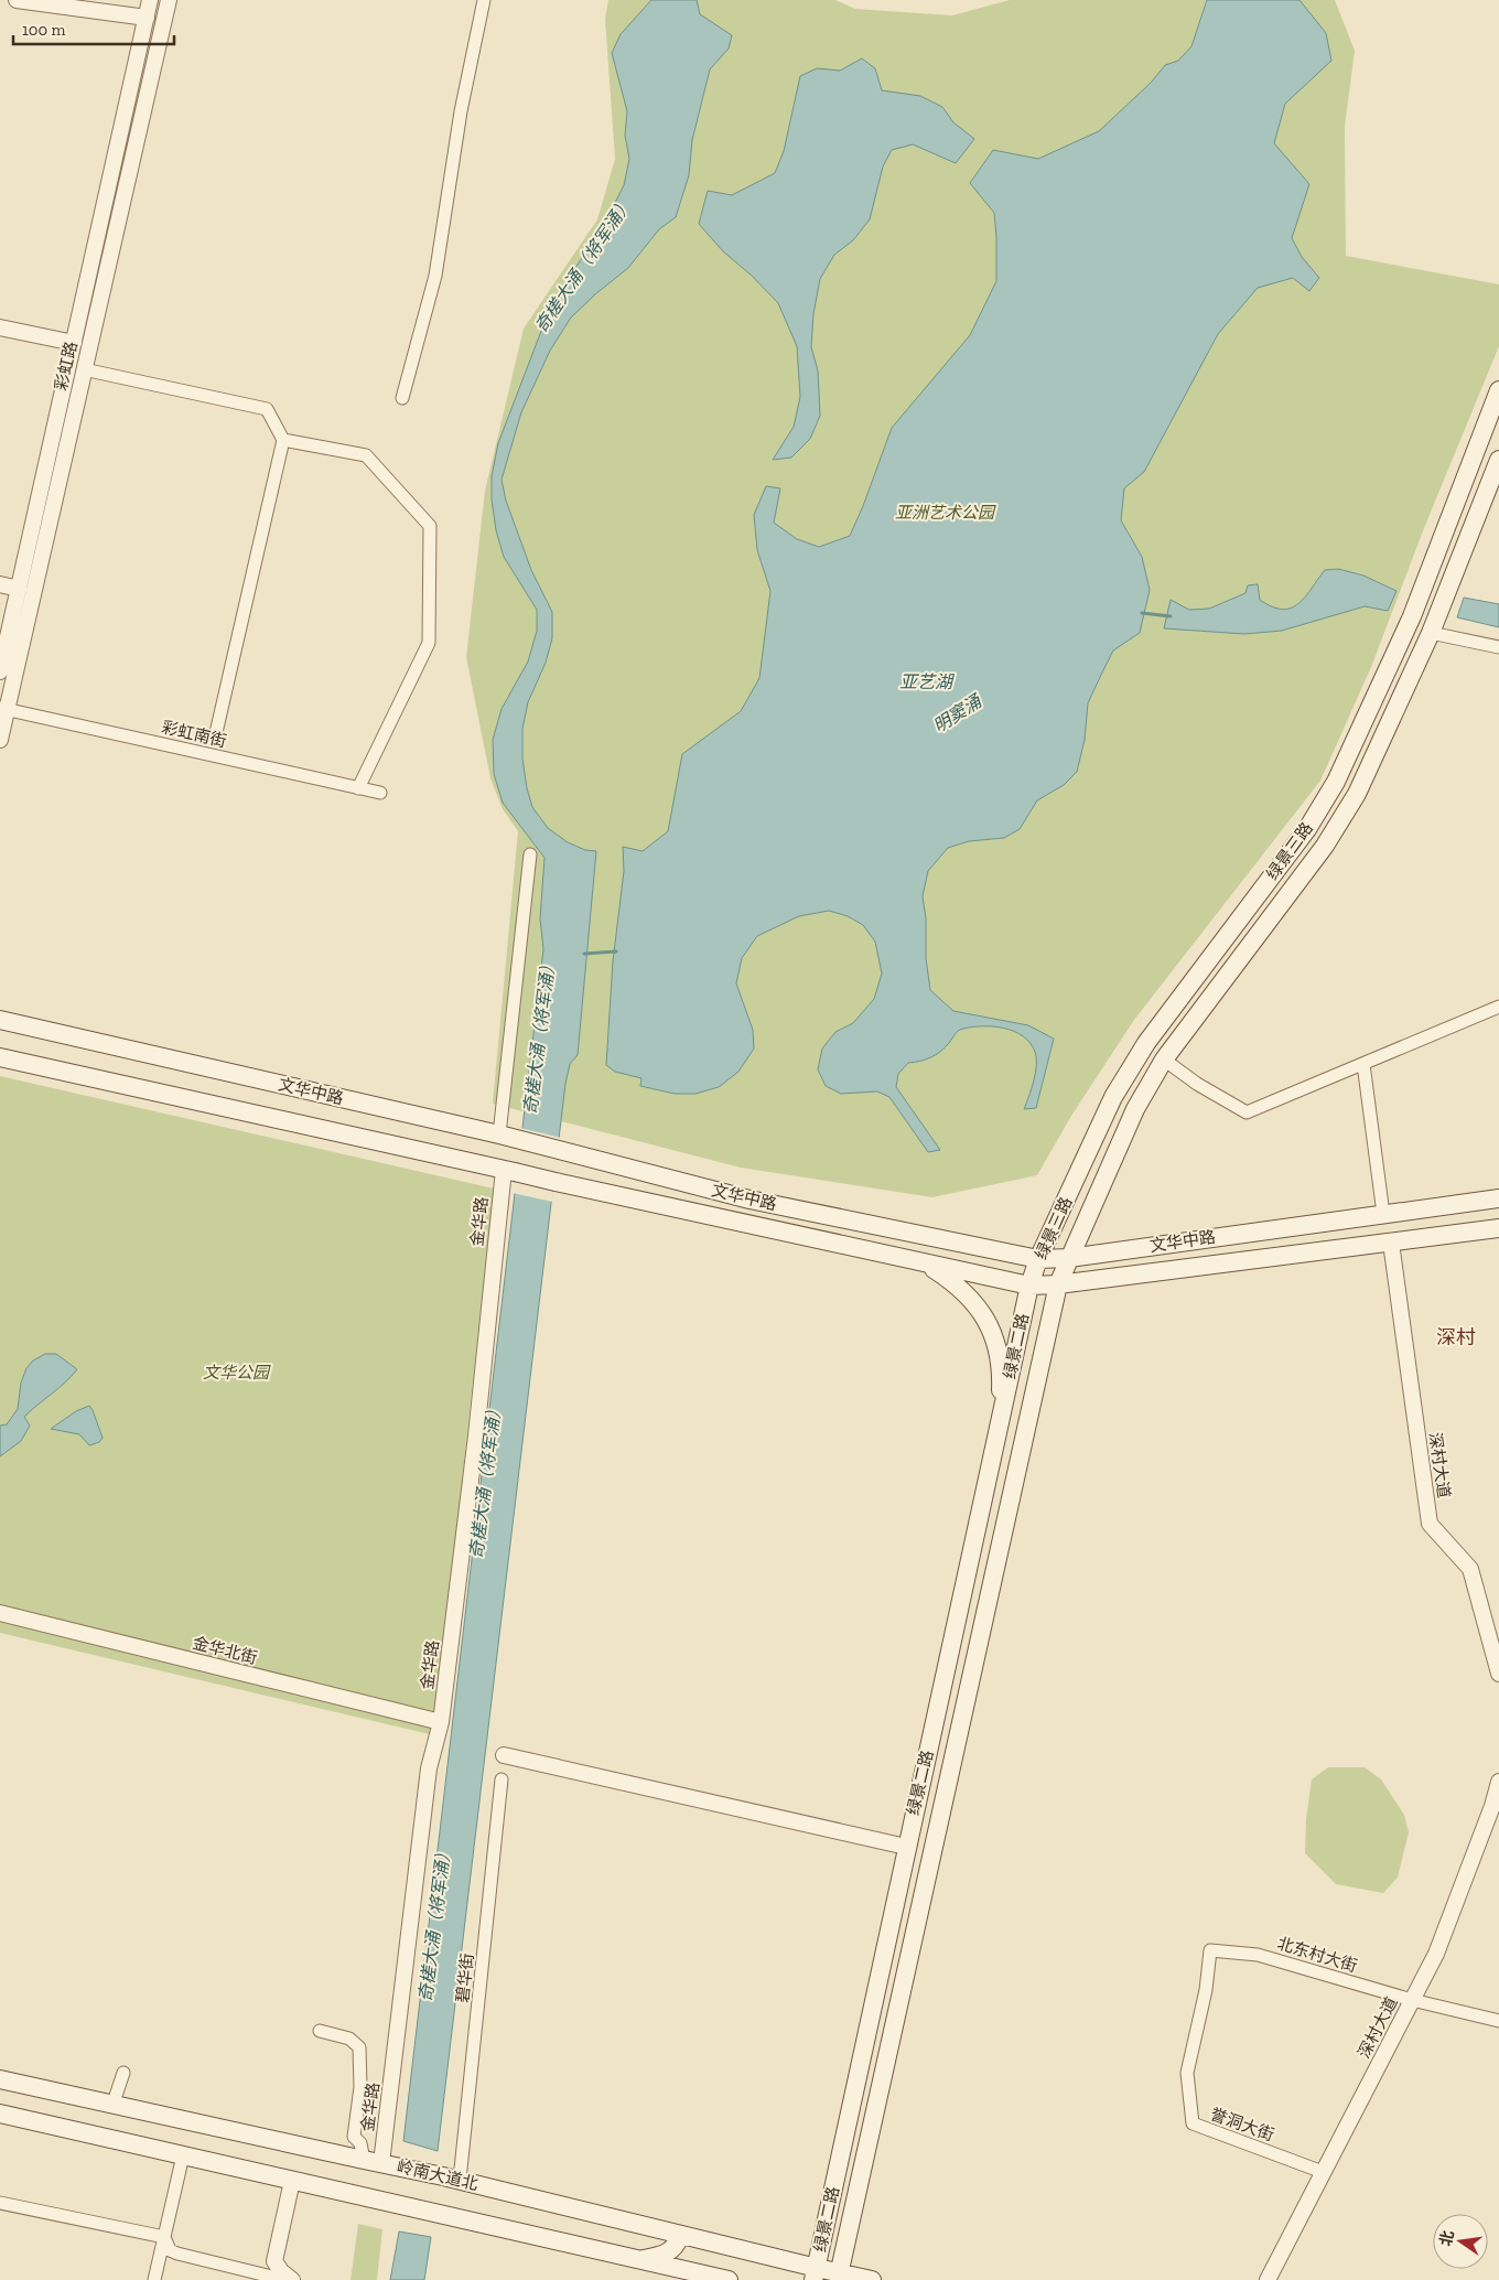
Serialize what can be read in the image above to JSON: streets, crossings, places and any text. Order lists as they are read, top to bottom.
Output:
{
  "streets": {
    "main road": [
      "绿景三路",
      "文华中路",
      "绿景二路",
      "岭南大道北"
    ],
    "street": [
      "彩虹路",
      "彩虹南街",
      "金华路",
      "深村大道",
      "金华北街",
      "北东村大街",
      "碧华街",
      "誉洞大街"
    ]
  },
  "crossings": [
    ["彩虹路", "彩虹南街"],
    ["绿景三路", "文华中路"],
    ["绿景三路", "绿景二路"],
    ["文华中路", "金华路"],
    ["文华中路", "绿景二路"],
    ["文华中路", "深村大道"],
    ["金华路", "金华北街"],
    ["金华路", "岭南大道北"],
    ["绿景二路", "岭南大道北"],
    ["深村大道", "北东村大街"],
    ["深村大道", "誉洞大街"],
    ["北东村大街", "誉洞大街"],
    ["碧华街", "岭南大道北"]
  ],
  "districts": ["深村"],
  "water": ["奇槎大涌（将军涌）", "亚艺湖", "明窦涌"],
  "parks": ["亚洲艺术公园", "文华公园"],
  "scale_bar": "100 m",
  "north": "left"
}
